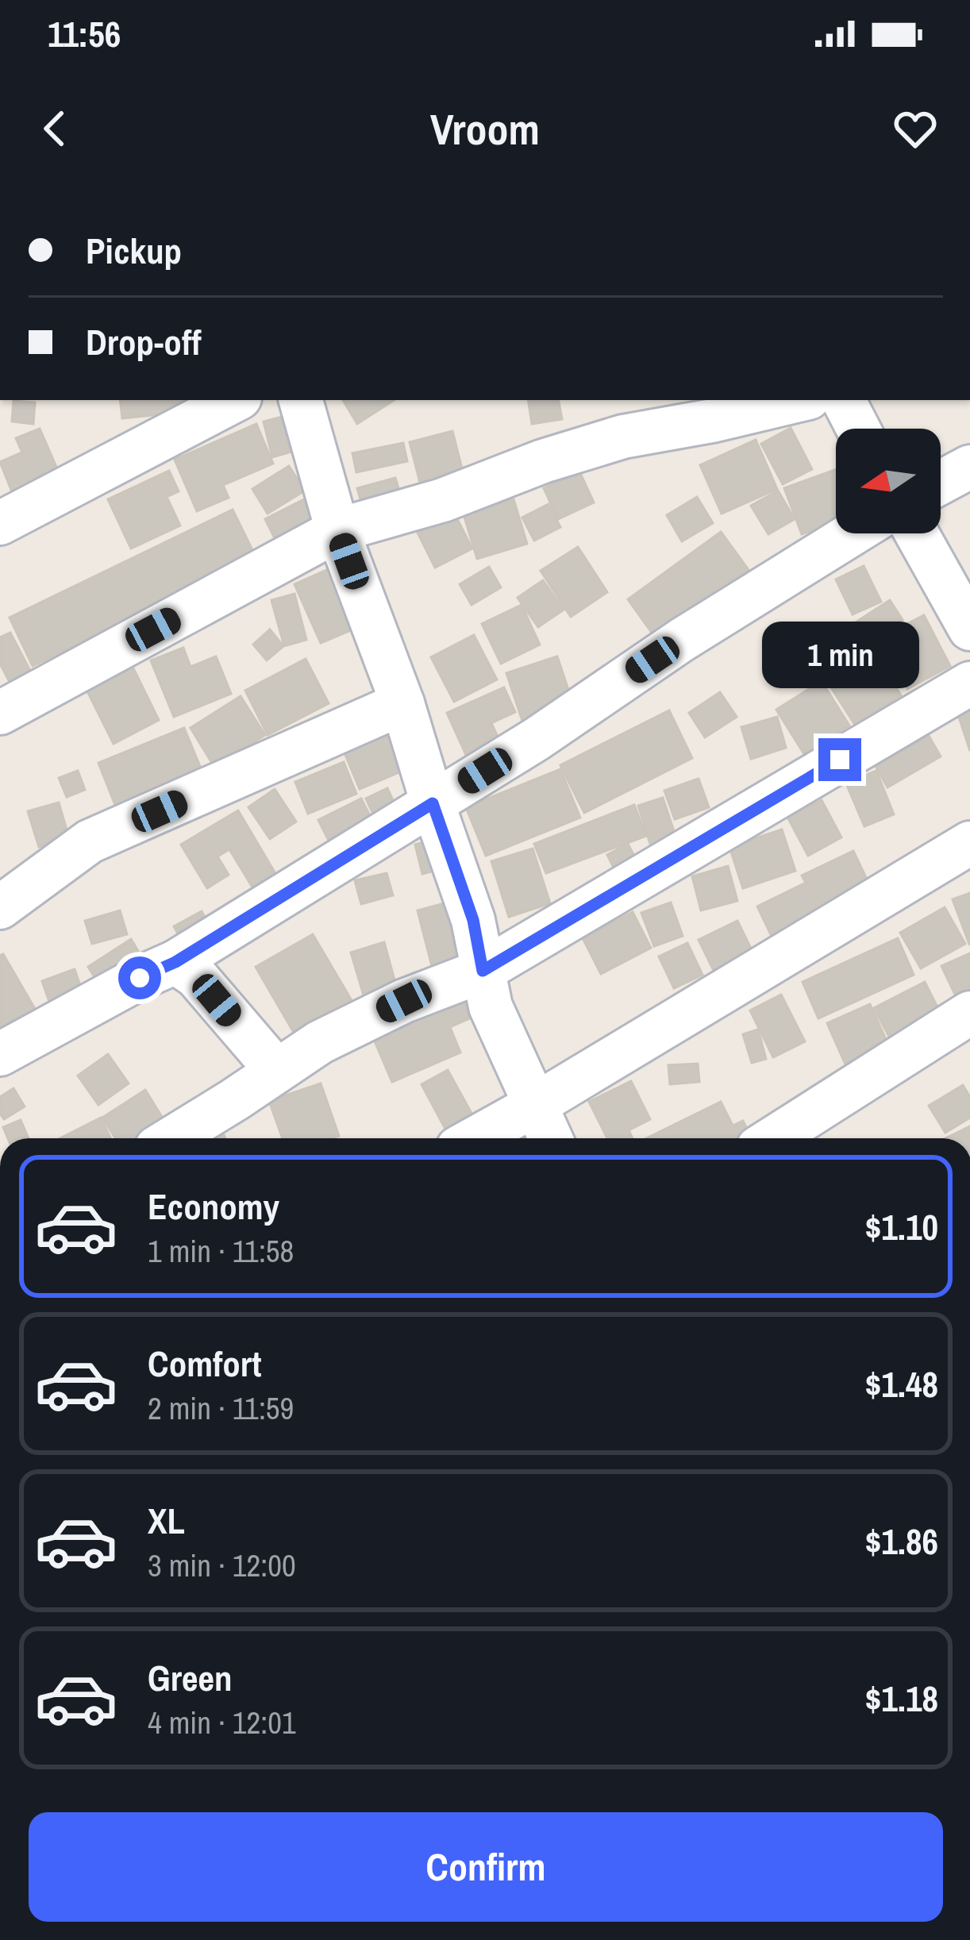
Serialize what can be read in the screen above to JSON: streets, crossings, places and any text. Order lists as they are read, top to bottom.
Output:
{
  "north": "left",
  "page": {
    "status": "11:56",
    "header": "Vroom",
    "banner": ["Pickup", "Drop-off"],
    "bubble": "1 min",
    "list": [
      {
        "name": "Economy",
        "note": "1 min · 11:58",
        "value": "$1.10"
      },
      {
        "name": "Comfort",
        "note": "2 min · 11:59",
        "value": "$1.48"
      },
      {
        "name": "XL",
        "note": "3 min · 12:00",
        "value": "$1.86"
      },
      {
        "name": "Green",
        "note": "4 min · 12:01",
        "value": "$1.18"
      }
    ],
    "buttons": "Confirm"
  }
}
